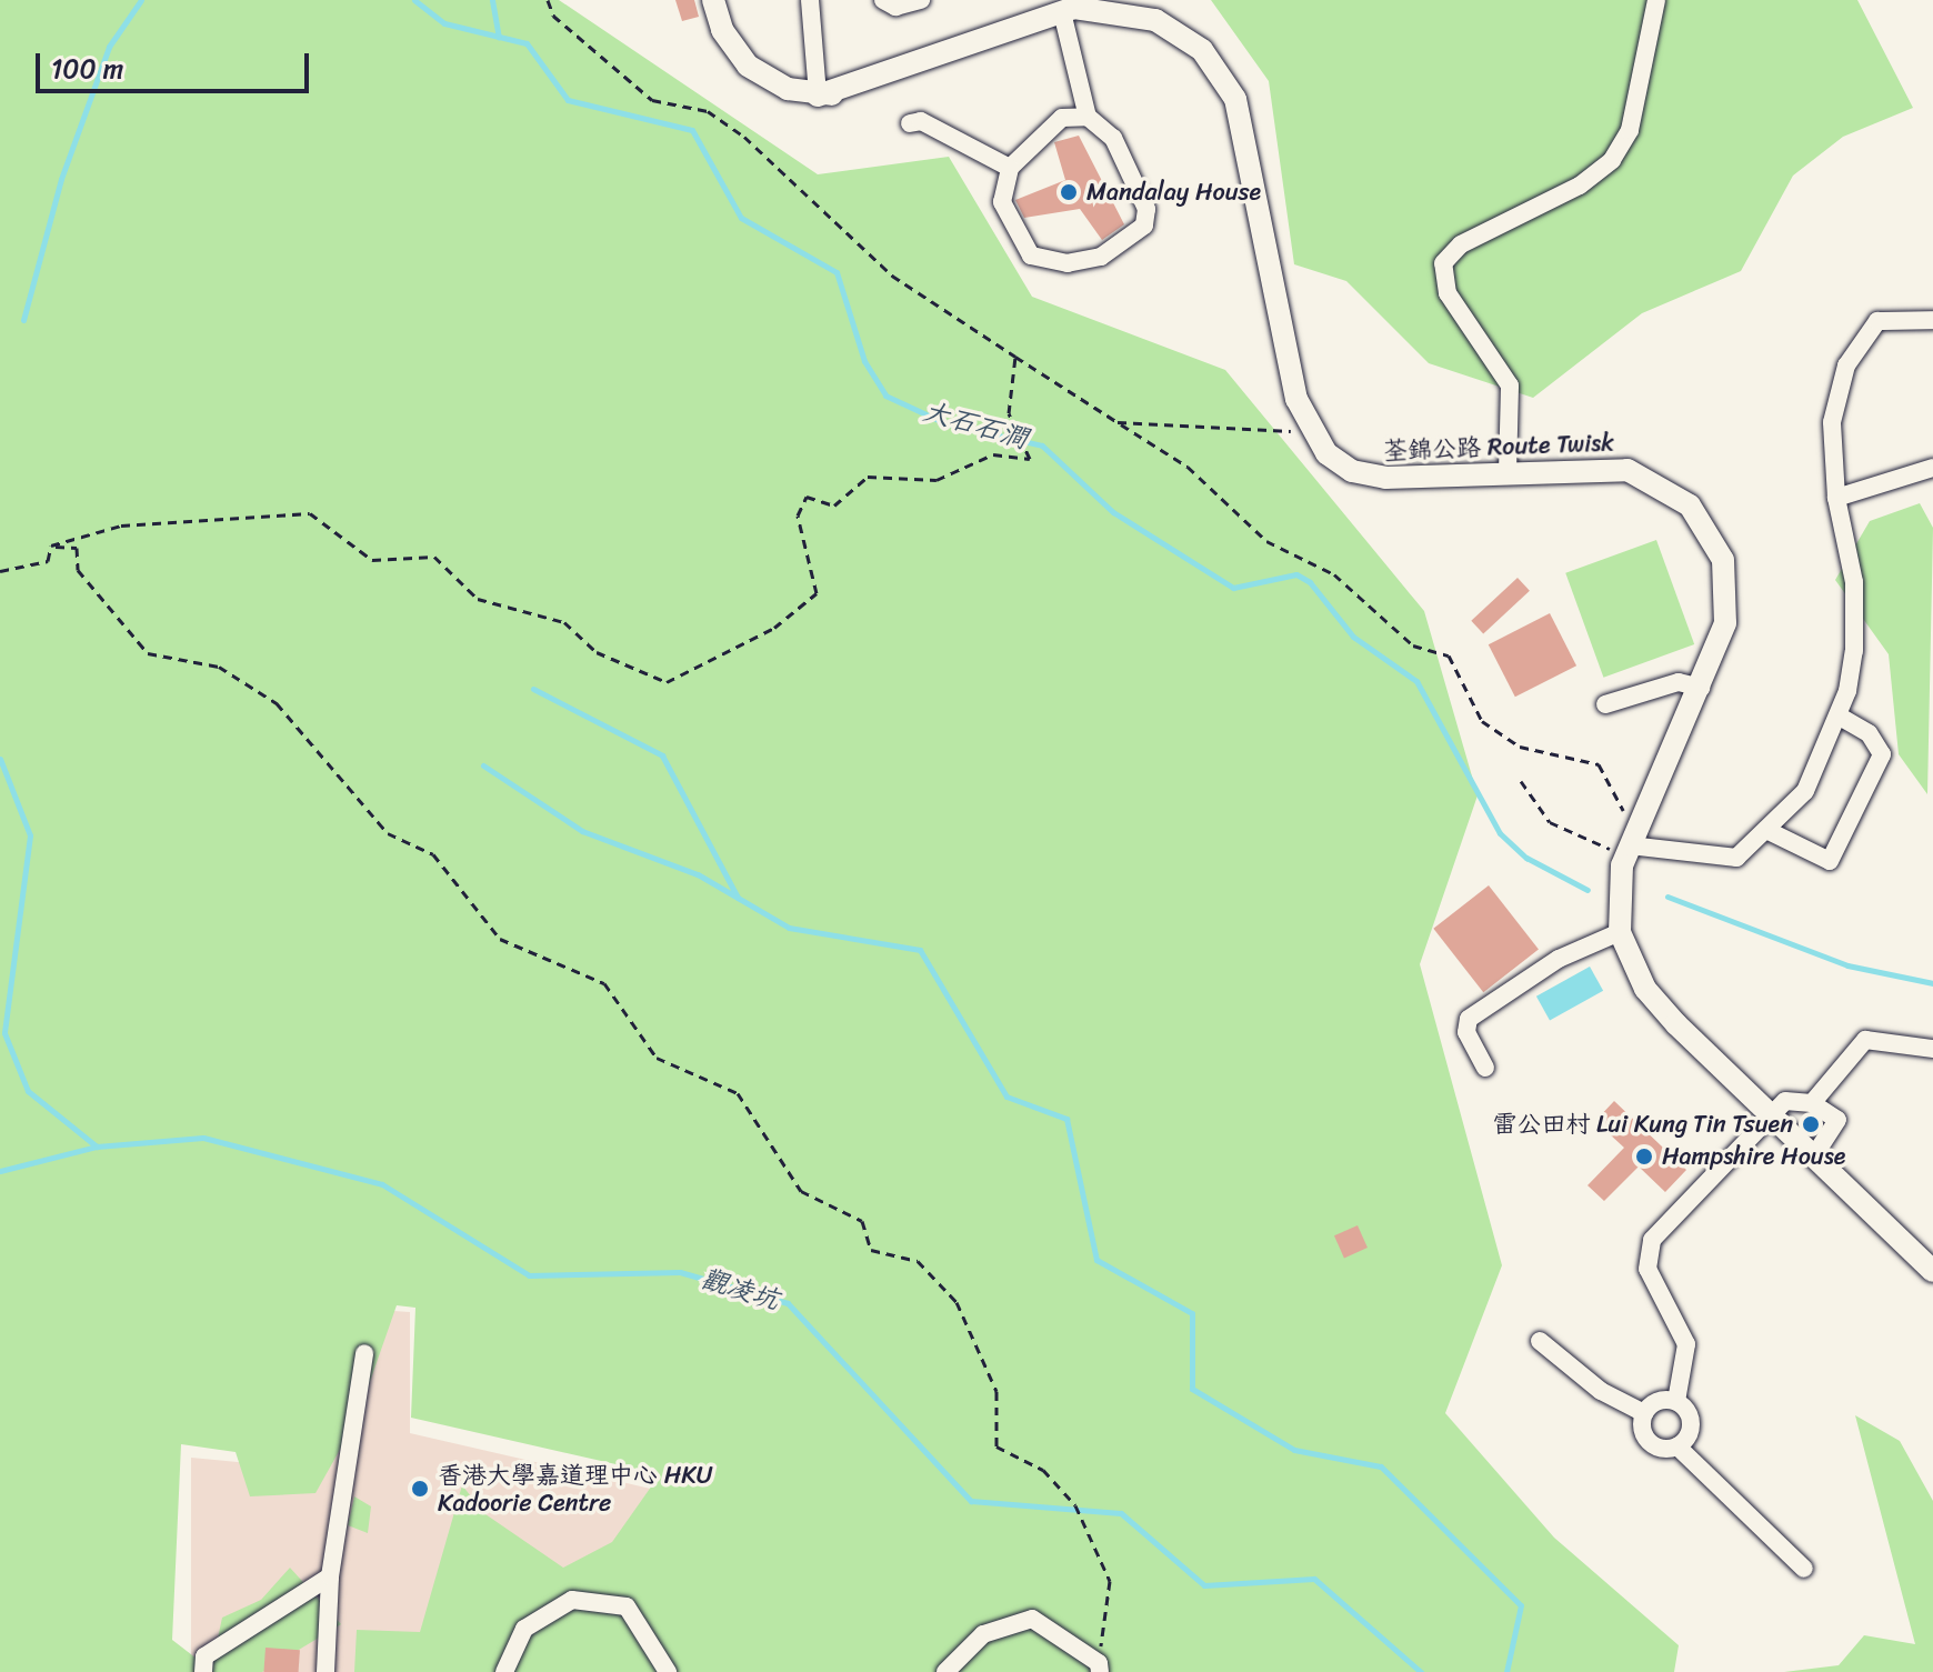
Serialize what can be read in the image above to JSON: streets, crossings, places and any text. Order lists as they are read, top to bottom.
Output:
{
  "streets": {
    "main road": ["荃錦公路 Route Twisk"]
  },
  "water": ["大石石澗", "觀凌坑"],
  "places": [
    "Mandalay House",
    "雷公田村 Lui Kung Tin Tsuen",
    "Hampshire House",
    "香港大學嘉道理中心 HKU Kadoorie Centre"
  ],
  "scale_bar": "100 m"
}
